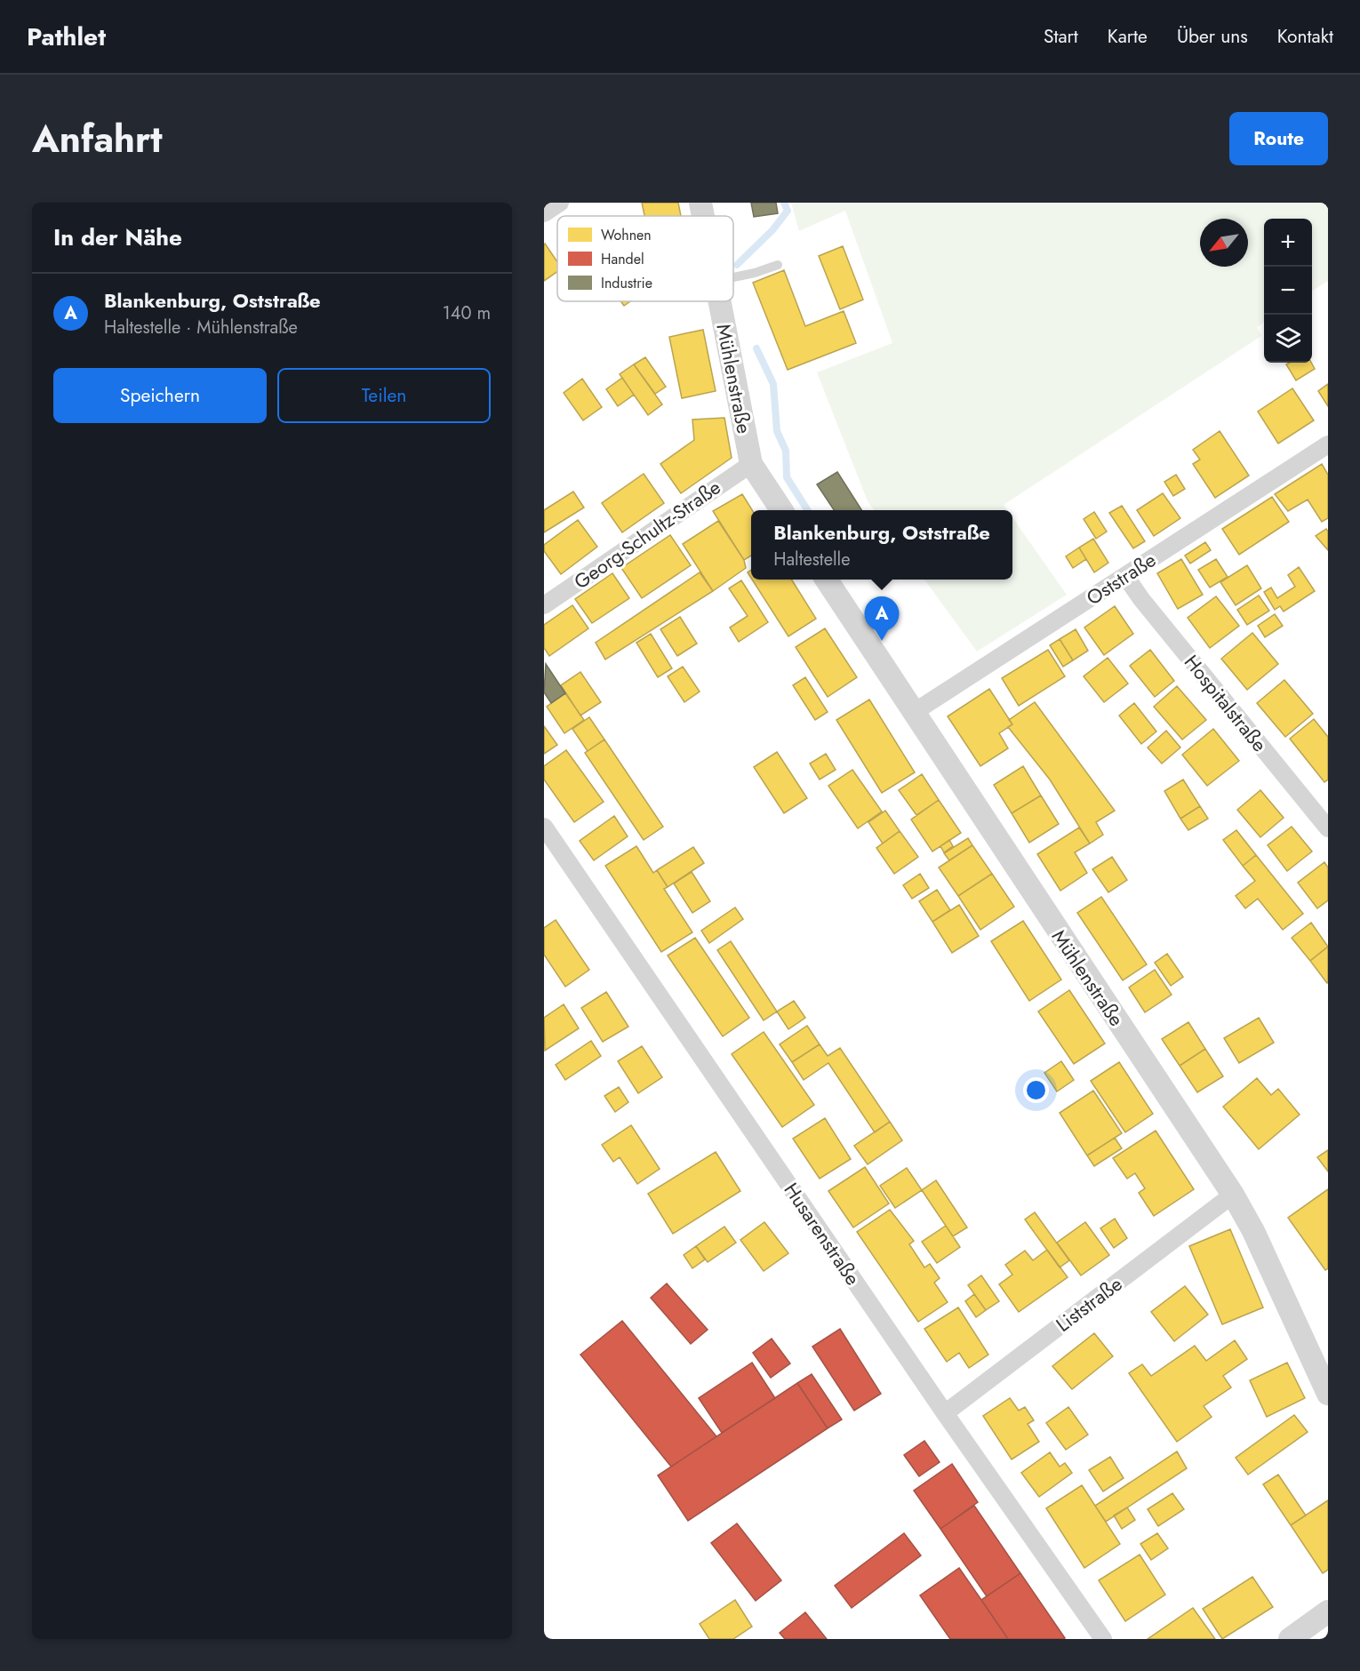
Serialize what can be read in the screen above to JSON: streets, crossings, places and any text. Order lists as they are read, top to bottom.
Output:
{
  "streets": {
    "street": [
      "Mühlenstraße",
      "Georg-Schultz-Straße",
      "Oststraße",
      "Hospitalstraße",
      "Husarenstraße",
      "Liststraße"
    ]
  },
  "crossings": [
    ["Mühlenstraße", "Georg-Schultz-Straße"],
    ["Mühlenstraße", "Oststraße"],
    ["Mühlenstraße", "Liststraße"],
    ["Oststraße", "Hospitalstraße"],
    ["Husarenstraße", "Liststraße"]
  ],
  "legend": ["Wohnen", "Handel", "Industrie"],
  "north": "bottom left",
  "page": {
    "header": "Pathlet",
    "nav": [
      "Start",
      "Karte",
      "Über uns",
      "Kontakt"
    ],
    "title": "Anfahrt",
    "buttons": [
      "Route",
      ["Speichern", "Teilen"]
    ],
    "heading": "In der Nähe",
    "map_buttons": ["+", "−"],
    "list": [
      {
        "mark": "A",
        "name": "Blankenburg, Oststraße",
        "note": "Haltestelle · Mühlenstraße",
        "value": "140 m"
      }
    ],
    "popup": ["Blankenburg, Oststraße", "Haltestelle"],
    "pins": "A"
  }
}
